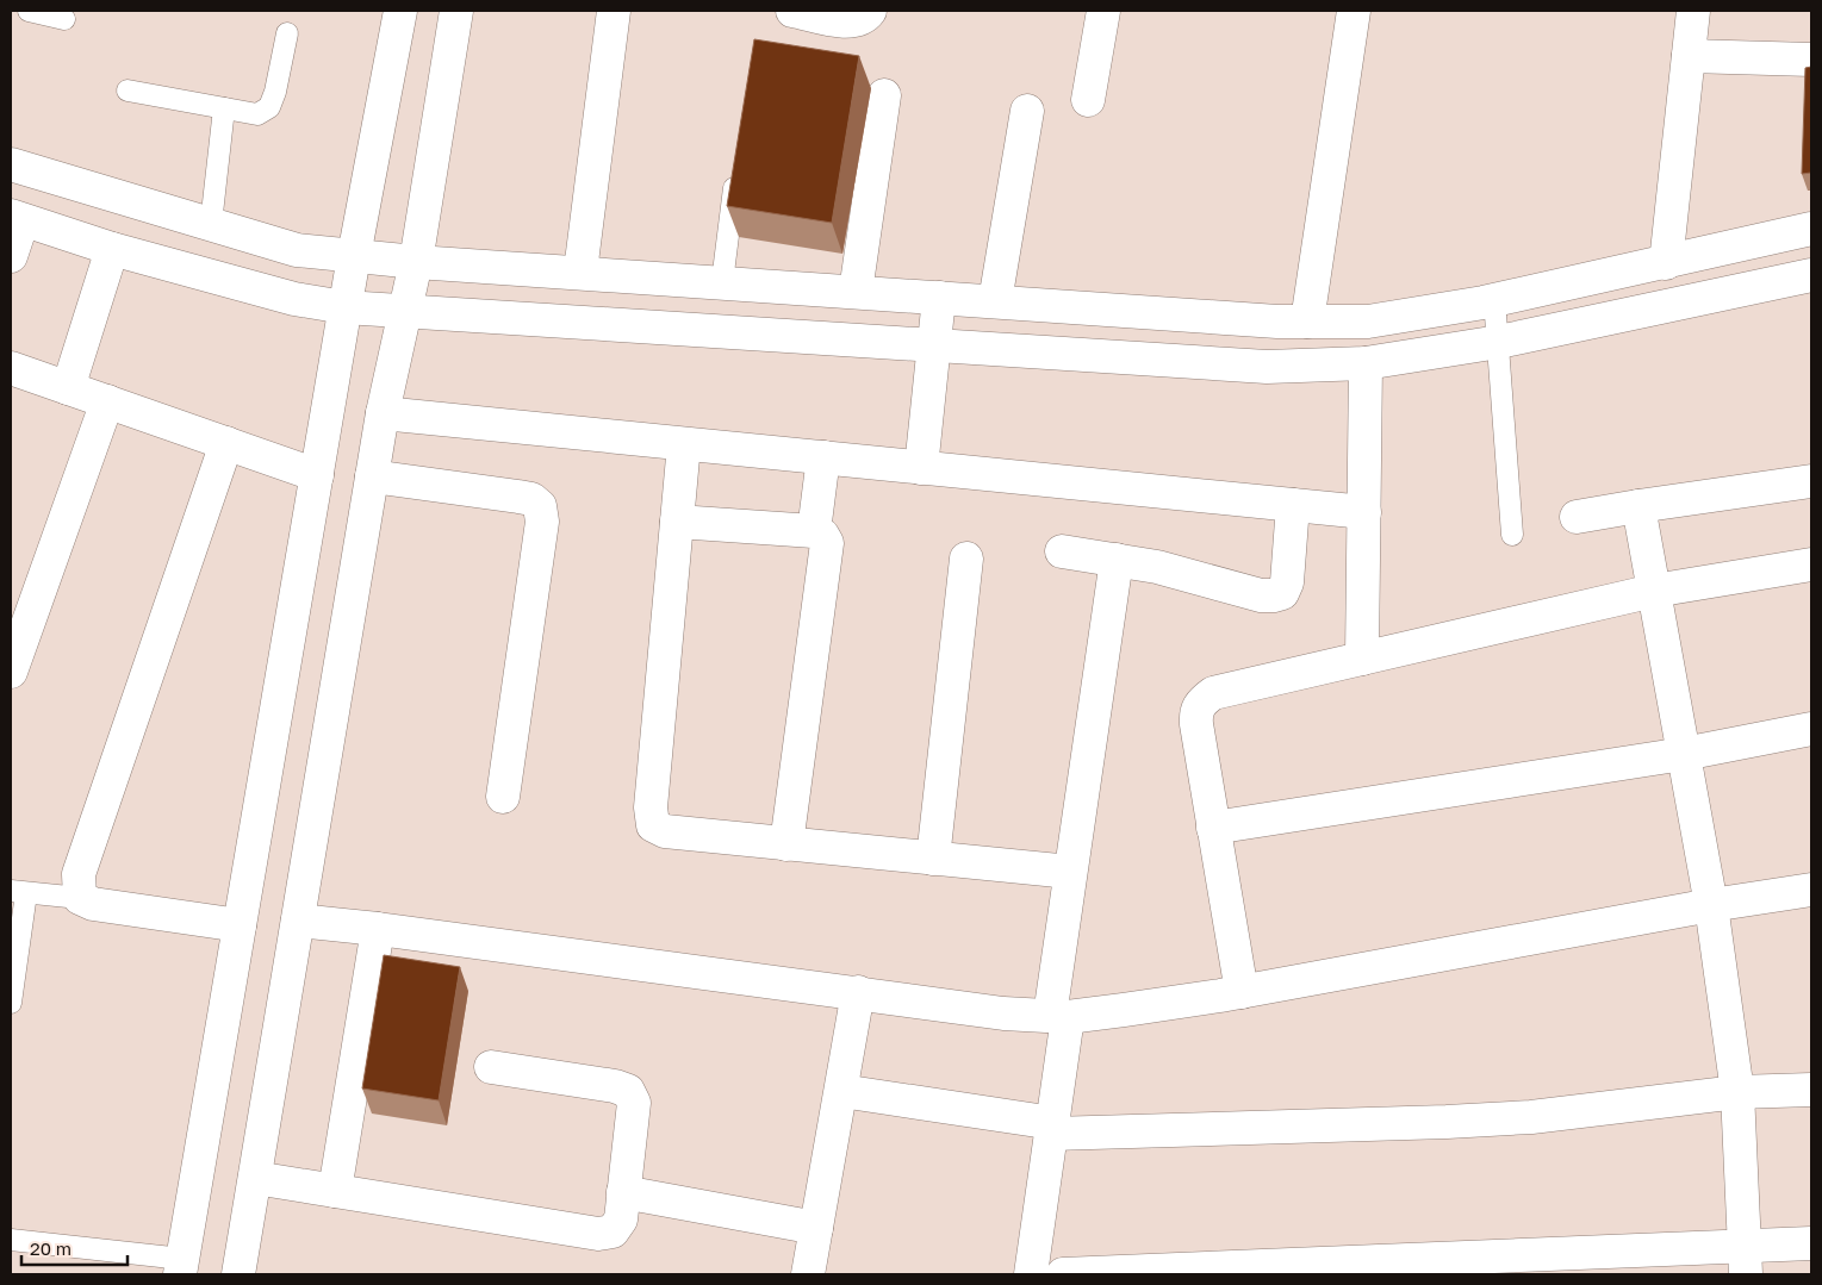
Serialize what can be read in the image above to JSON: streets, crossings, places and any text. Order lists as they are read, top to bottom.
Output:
{
  "scale_bar": "20 m"
}
